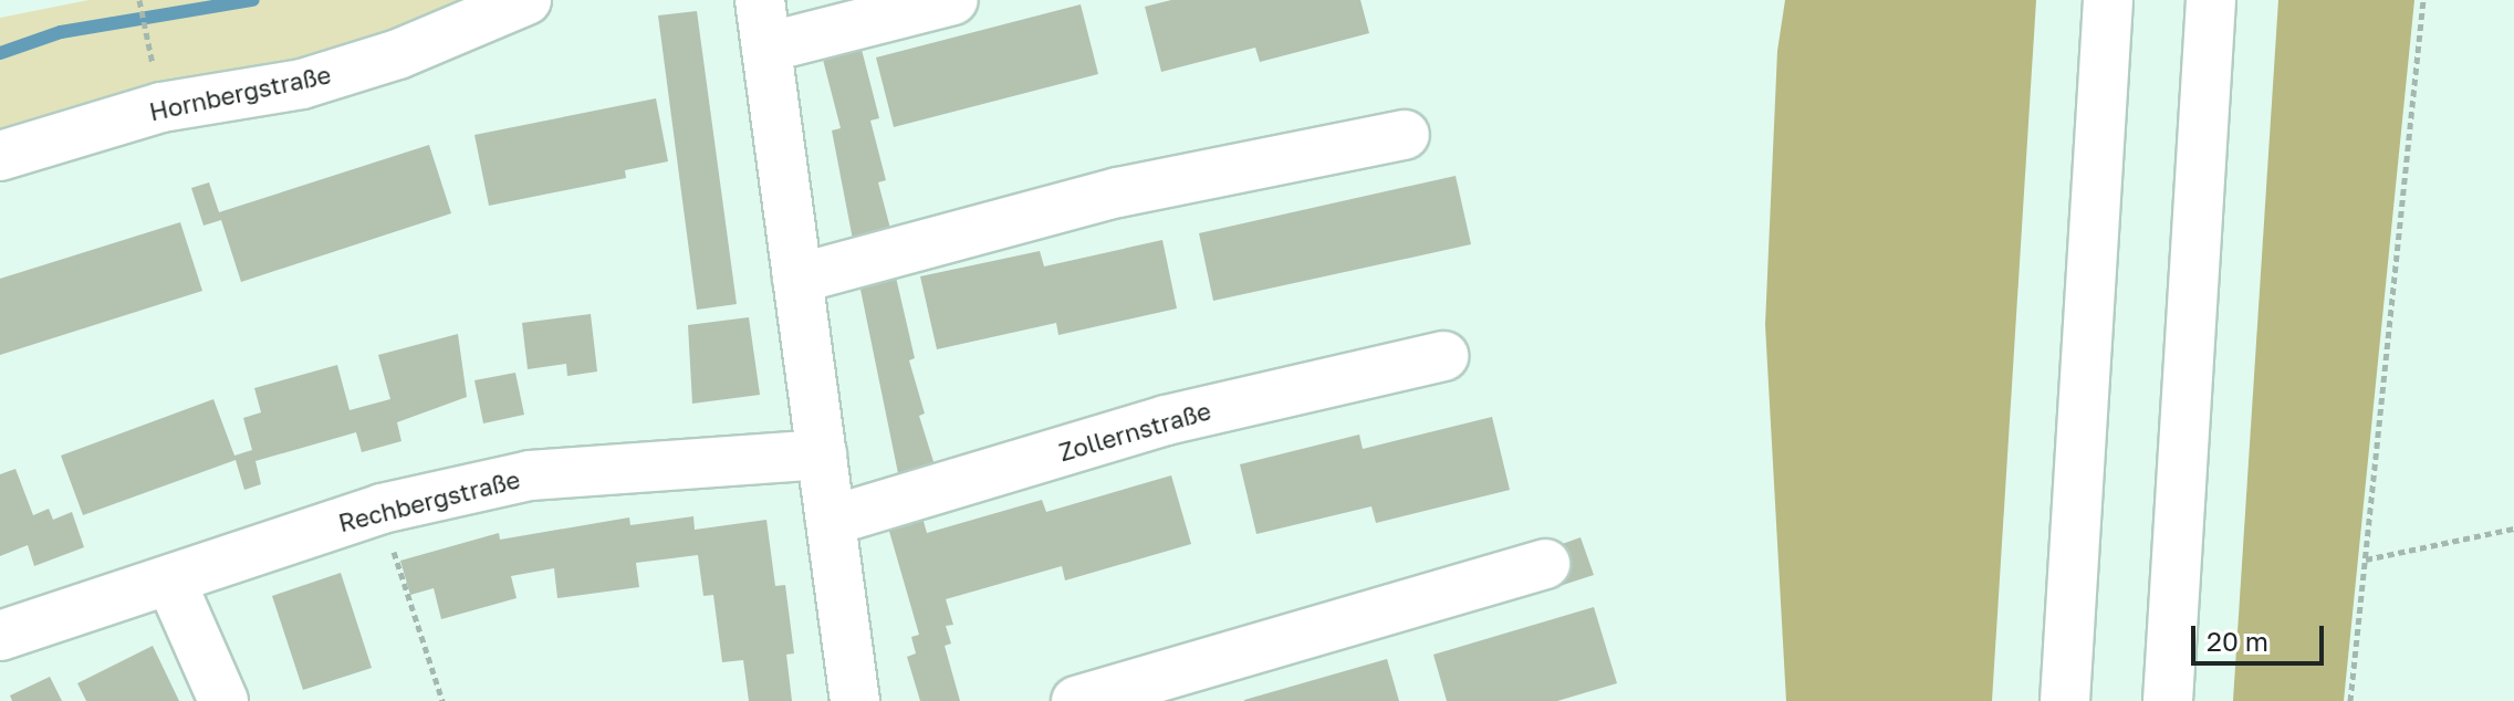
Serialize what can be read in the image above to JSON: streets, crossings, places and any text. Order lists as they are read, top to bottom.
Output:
{
  "streets": {
    "main road": ["Hornbergstraße", "Zollernstraße", "Rechbergstraße"]
  },
  "scale_bar": "20 m"
}
